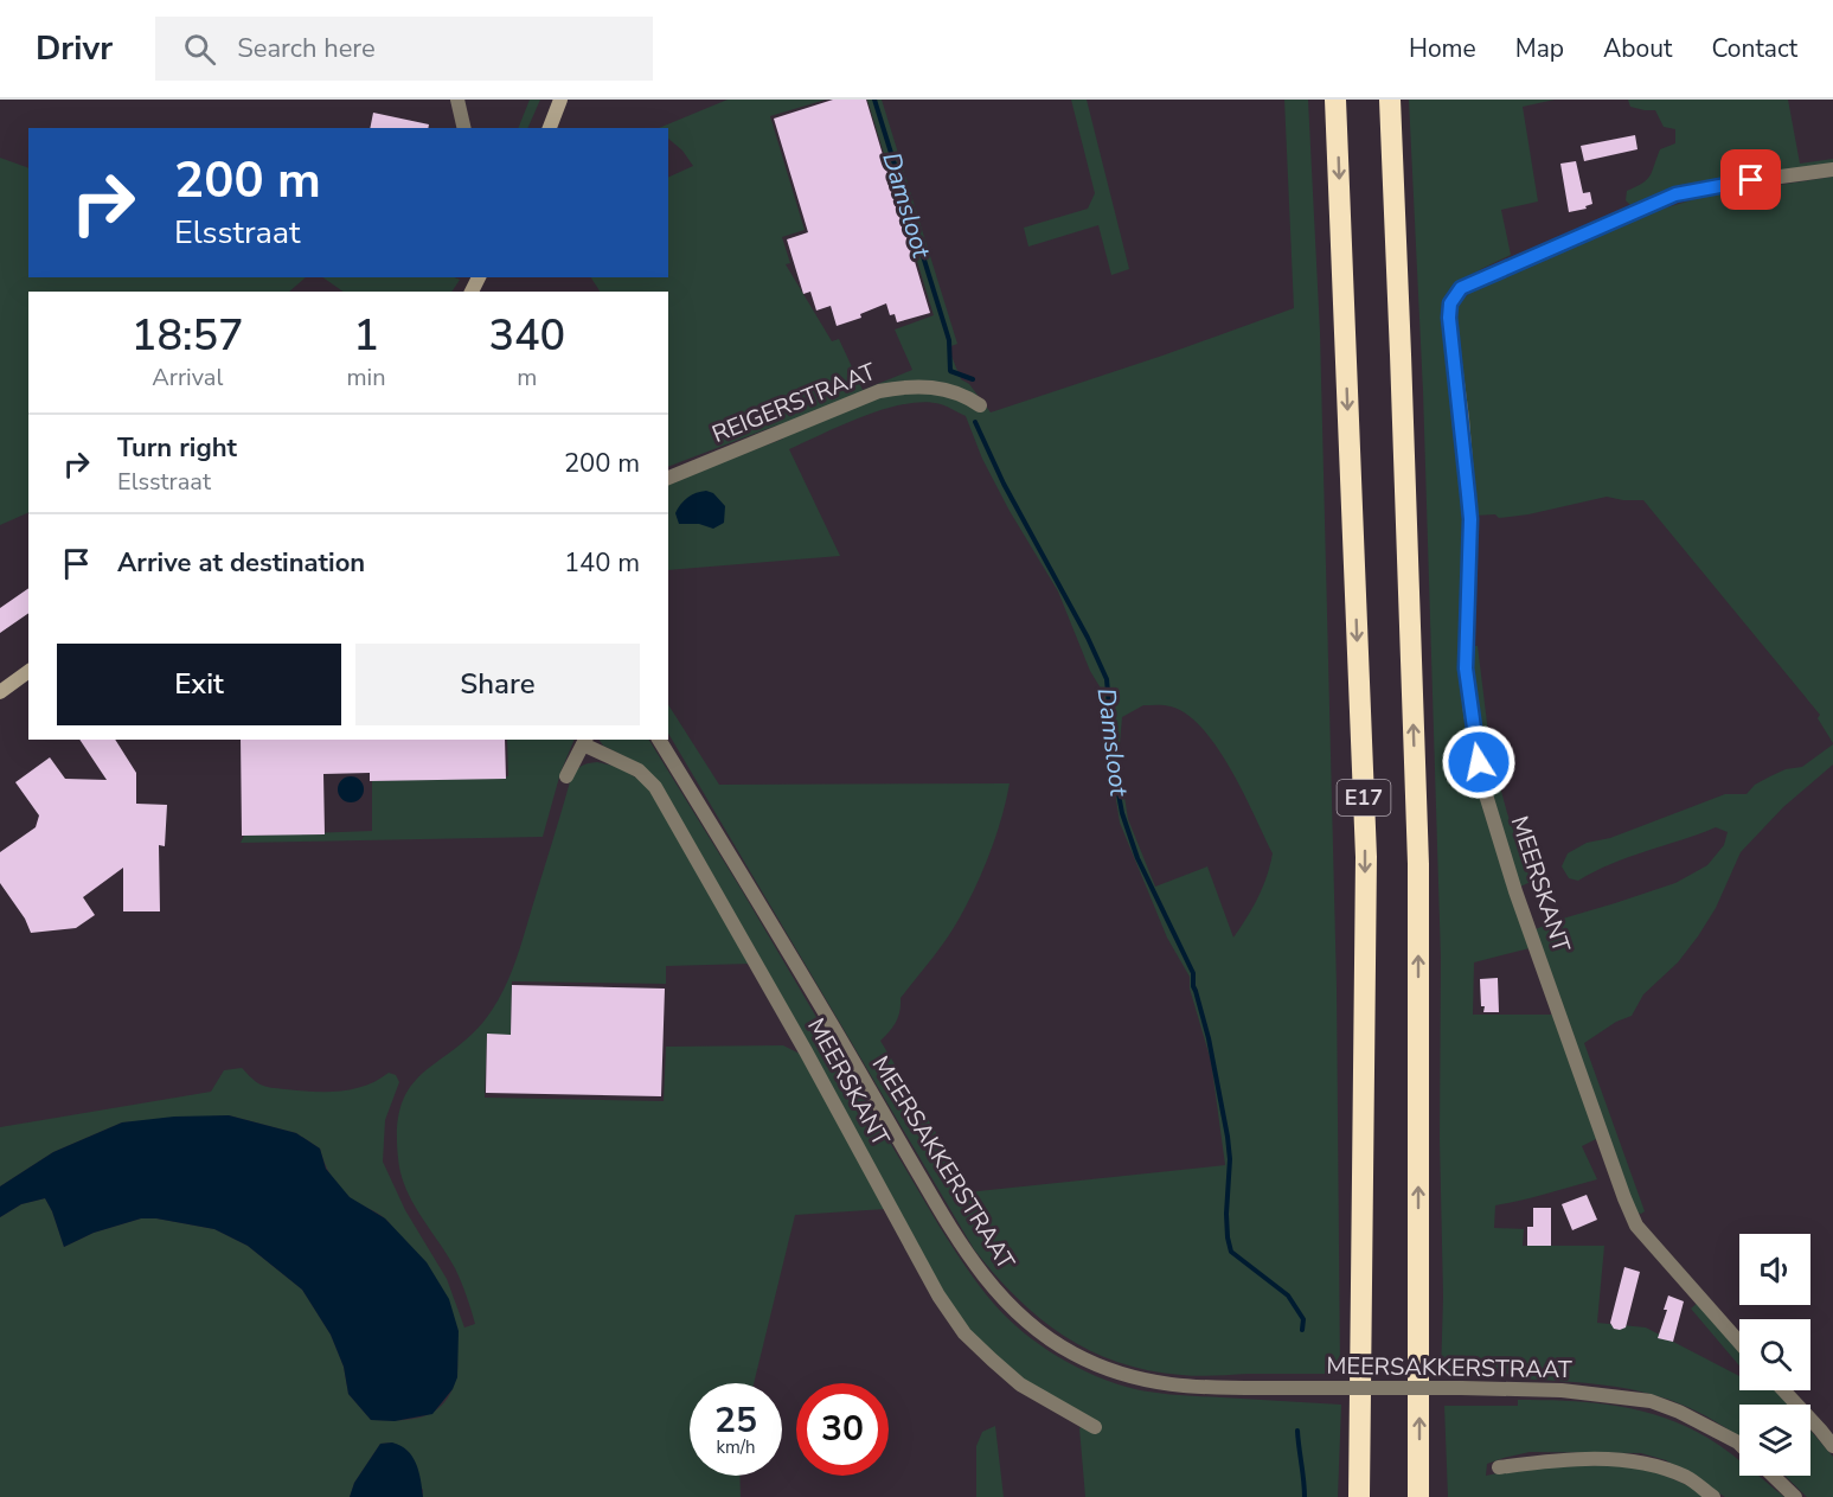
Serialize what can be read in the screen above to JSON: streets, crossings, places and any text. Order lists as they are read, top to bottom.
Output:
{
  "streets": {
    "highway": ["E17"],
    "street": ["REIGERSTRAAT", "MEERSKANT", "MEERSAKKERSTRAAT"]
  },
  "water": ["Damsloot"],
  "page": {
    "header": "Drivr",
    "search": "Search here",
    "nav": [
      "Home",
      "Map",
      "About",
      "Contact"
    ],
    "turn": ["200 m", "Elsstraat"],
    "eta": [
      "18:57",
      "Arrival",
      "1",
      "min",
      "340",
      "m"
    ],
    "list": [
      {
        "name": "Turn right",
        "note": "Elsstraat",
        "value": "200 m"
      },
      {
        "name": "Arrive at destination",
        "value": "140 m"
      }
    ],
    "buttons": ["Exit", "Share"],
    "speed": "25 km/h",
    "limit": "30"
  }
}
